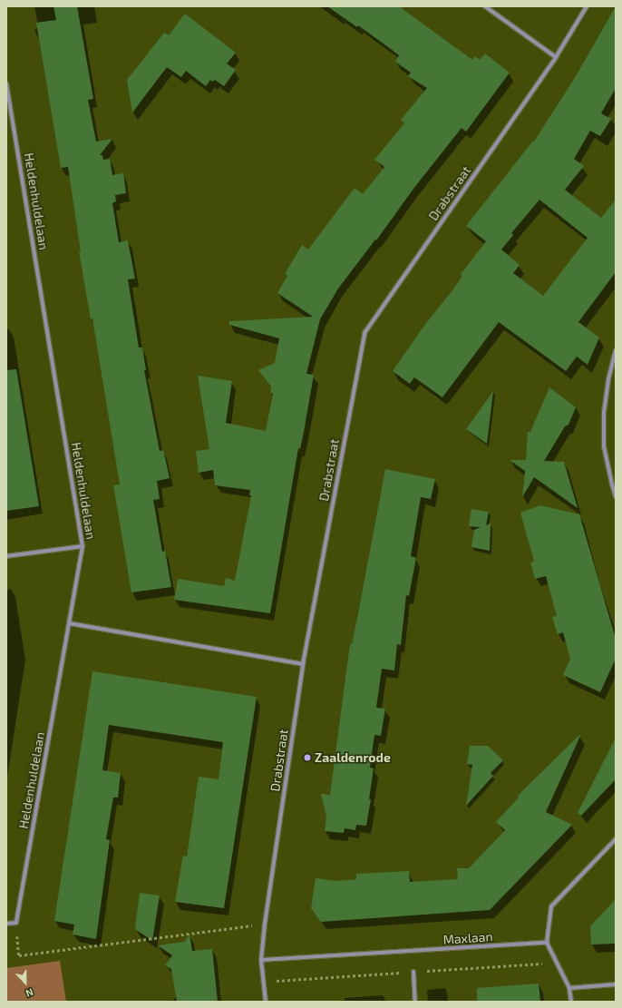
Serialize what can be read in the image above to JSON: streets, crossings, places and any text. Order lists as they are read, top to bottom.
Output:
{
  "streets": {
    "street": ["Drabstraat", "Heldenhuldelaan", "Maxlaan"]
  },
  "crossings": [
    ["Drabstraat", "Maxlaan"]
  ],
  "places": ["Zaaldenrode"],
  "north": "bottom"
}
